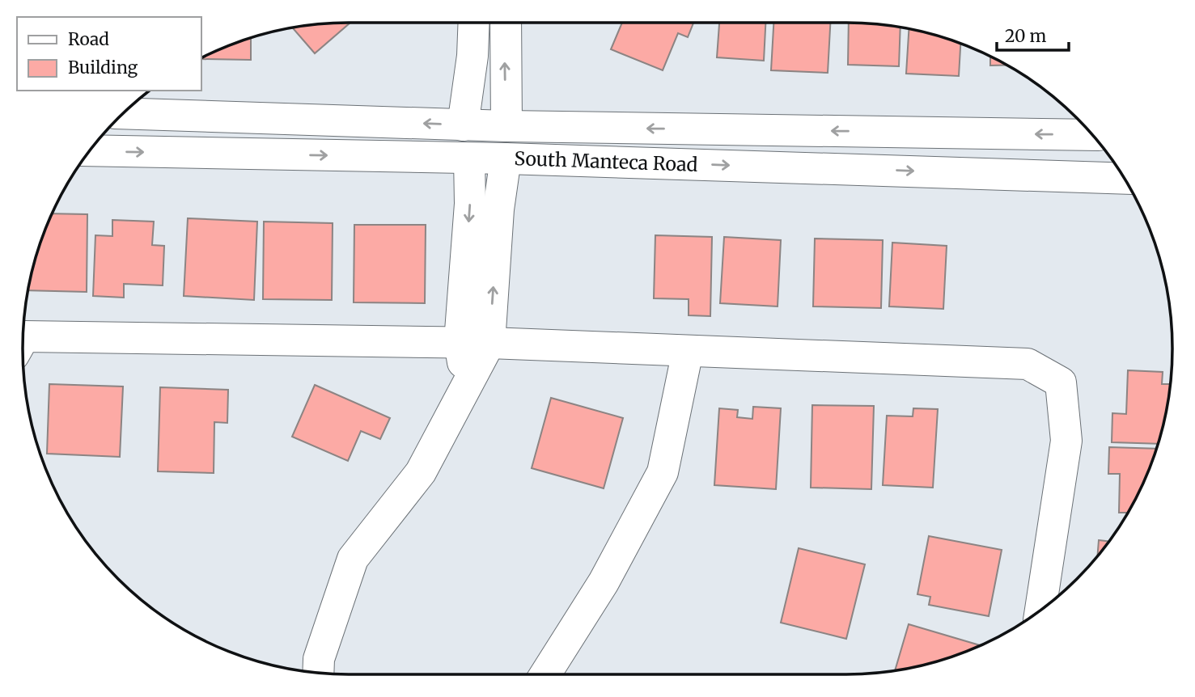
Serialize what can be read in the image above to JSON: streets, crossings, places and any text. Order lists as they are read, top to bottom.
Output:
{
  "streets": {
    "street": ["South Manteca Road"]
  },
  "legend": ["Road", "Building"],
  "scale_bar": "20 m"
}
